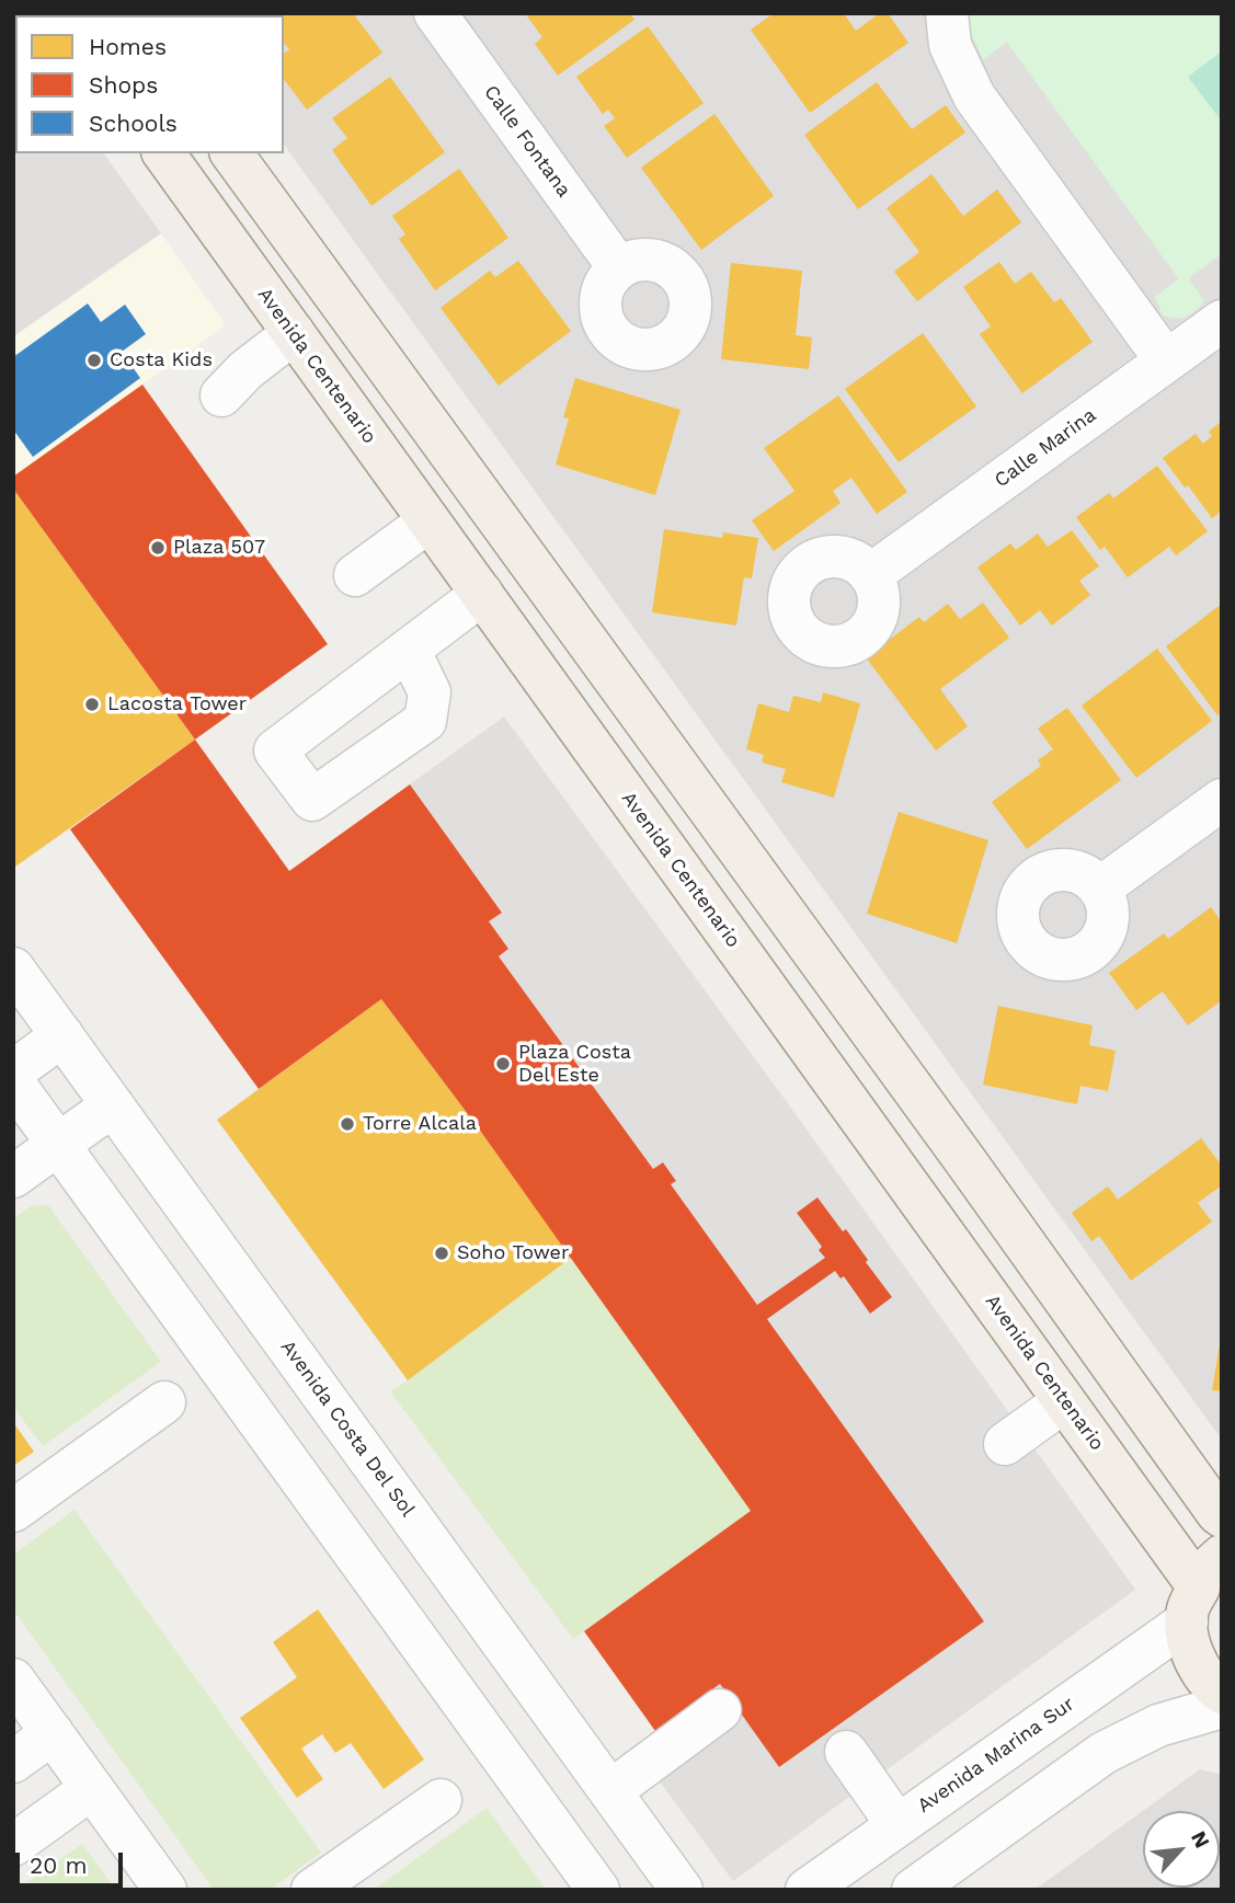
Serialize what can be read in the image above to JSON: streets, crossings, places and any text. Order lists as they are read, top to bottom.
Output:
{
  "streets": {
    "main road": ["Avenida Centenario"],
    "street": [
      "Calle Fontana",
      "Calle Marina",
      "Avenida Costa Del Sol",
      "Avenida Marina Sur"
    ]
  },
  "crossings": [
    ["Avenida Centenario", "Avenida Marina Sur"]
  ],
  "places": [
    "Costa Kids",
    "Plaza 507",
    "Lacosta Tower",
    "Plaza Costa Del Este",
    "Torre Alcala",
    "Soho Tower"
  ],
  "legend": ["Homes", "Shops", "Schools"],
  "scale_bar": "20 m",
  "north": "top right"
}
